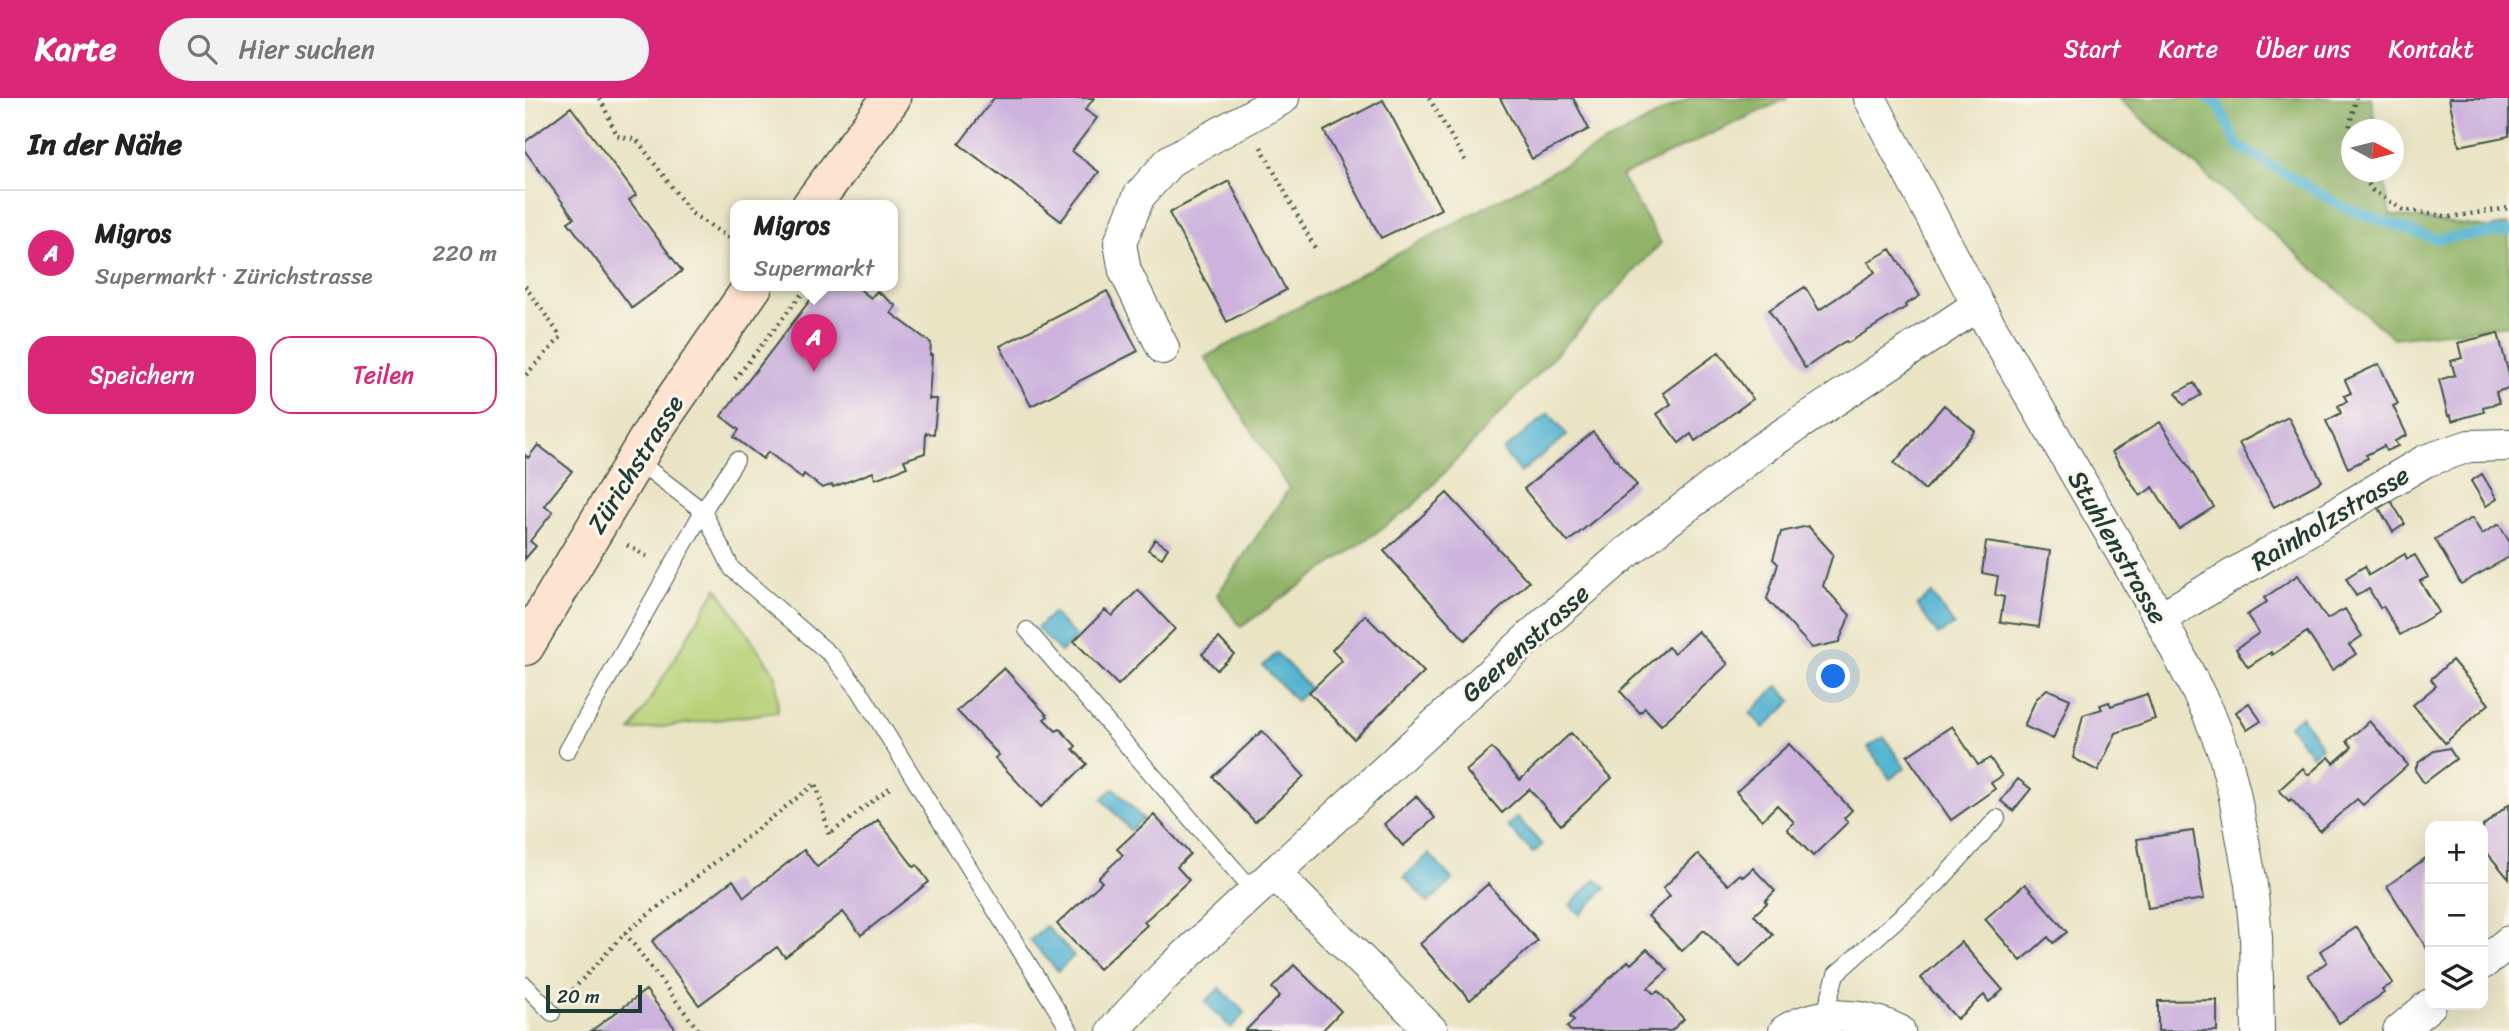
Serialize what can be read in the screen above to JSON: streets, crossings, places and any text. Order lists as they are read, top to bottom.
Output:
{
  "streets": {
    "main road": ["Zürichstrasse"],
    "street": ["Rainholzstrasse", "Stuhlenstrasse", "Geerenstrasse"]
  },
  "crossings": [
    ["Rainholzstrasse", "Stuhlenstrasse"],
    ["Stuhlenstrasse", "Geerenstrasse"]
  ],
  "scale_bar": "20 m",
  "north": "right",
  "page": {
    "header": "Karte",
    "search": "Hier suchen",
    "nav": [
      "Start",
      "Karte",
      "Über uns",
      "Kontakt"
    ],
    "heading": "In der Nähe",
    "list": [
      {
        "mark": "A",
        "name": "Migros",
        "note": "Supermarkt · Zürichstrasse",
        "value": "220 m"
      }
    ],
    "popup": ["Migros", "Supermarkt"],
    "pins": "A",
    "buttons": ["Speichern", "Teilen"],
    "map_buttons": ["+", "−"],
    "scale": "20 m"
  }
}
